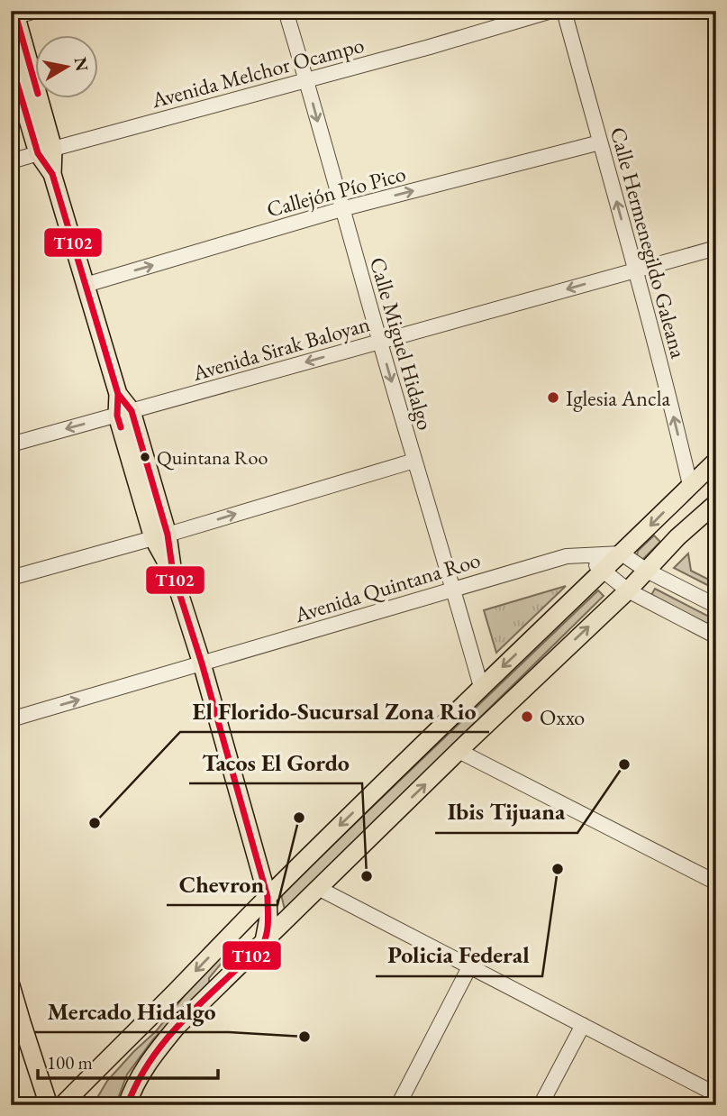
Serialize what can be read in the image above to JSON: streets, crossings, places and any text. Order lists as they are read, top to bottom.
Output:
{
  "streets": {
    "street": [
      "Avenida Melchor Ocampo",
      "Callejón Pío Pico",
      "Calle Hermenegildo Galeana",
      "Calle Miguel Hidalgo",
      "Avenida Sirak Baloyan",
      "Avenida Quintana Roo"
    ]
  },
  "crossings": [
    ["Avenida Melchor Ocampo", "Calle Miguel Hidalgo"],
    ["Callejón Pío Pico", "Calle Hermenegildo Galeana"],
    ["Callejón Pío Pico", "Calle Miguel Hidalgo"],
    ["Calle Hermenegildo Galeana", "Avenida Sirak Baloyan"],
    ["Calle Miguel Hidalgo", "Avenida Sirak Baloyan"],
    ["Calle Miguel Hidalgo", "Avenida Quintana Roo"]
  ],
  "one_way": ["Callejón Pío Pico", "Calle Hermenegildo Galeana", "Calle Miguel Hidalgo"],
  "places": [
    "Iglesia Ancla",
    "Quintana Roo",
    "Oxxo",
    "Ibis Tijuana",
    "Chevron",
    "El Florido-Sucursal Zona Rio",
    "Policia Federal",
    "Tacos El Gordo",
    "Mercado Hidalgo"
  ],
  "lines": ["transit line T102"],
  "scale_bar": "100 m",
  "north": "right"
}
